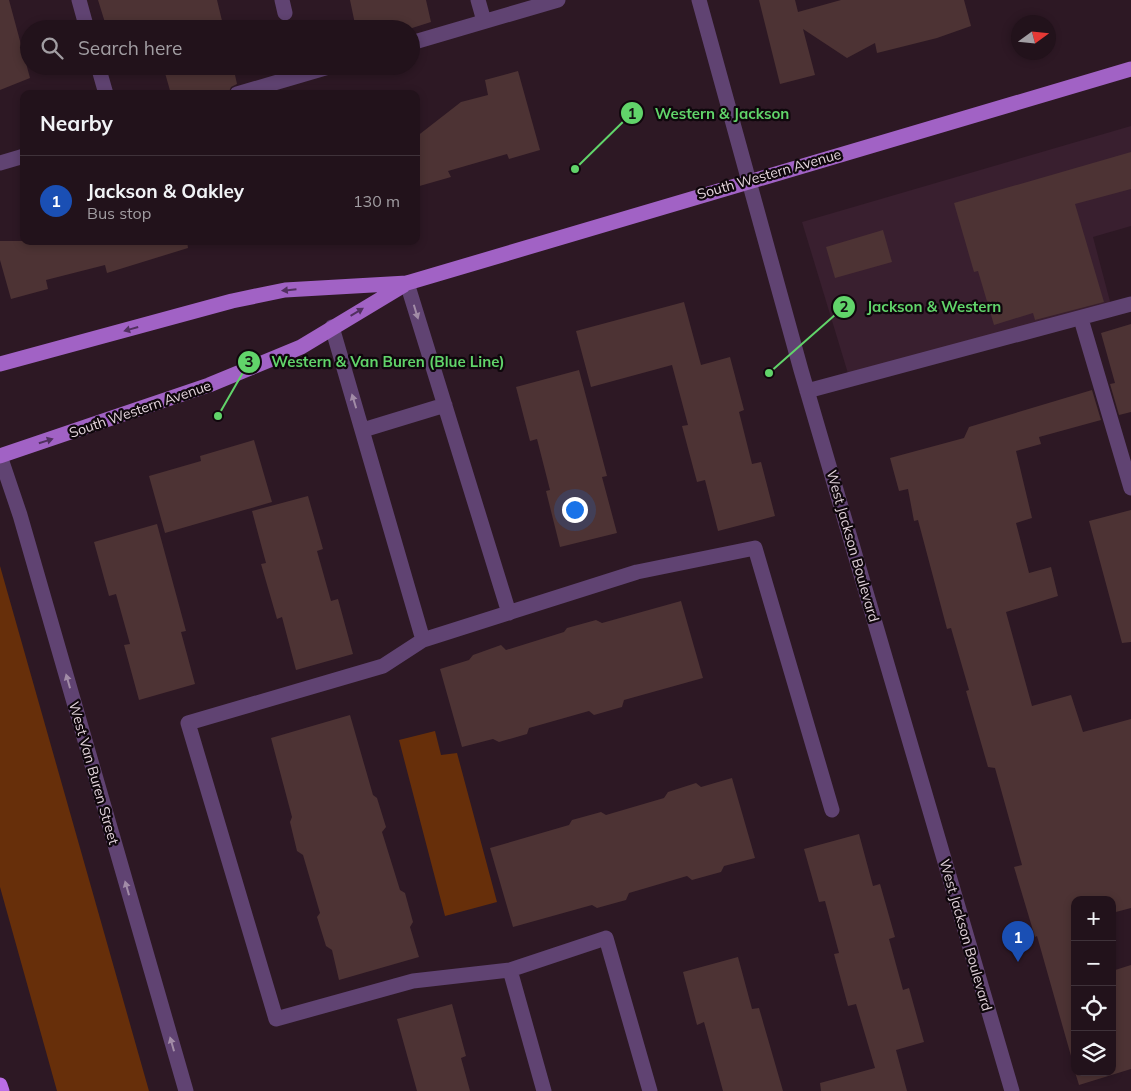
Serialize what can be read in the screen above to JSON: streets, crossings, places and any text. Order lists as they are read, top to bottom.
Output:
{
  "streets": {
    "main road": ["South Western Avenue"],
    "street": ["West Jackson Boulevard", "West Van Buren Street"]
  },
  "crossings": [
    ["South Western Avenue", "West Jackson Boulevard"],
    ["South Western Avenue", "West Van Buren Street"]
  ],
  "one_way": ["West Van Buren Street"],
  "places": ["Western & Jackson", "Jackson & Western", "Western & Van Buren (Blue Line)"],
  "north": "right",
  "page": {
    "search": "Search here",
    "heading": "Nearby",
    "list": [
      {
        "mark": "1",
        "name": "Jackson & Oakley",
        "note": "Bus stop",
        "value": "130 m"
      }
    ],
    "map_buttons": ["+", "−"],
    "pins": "1"
  }
}
